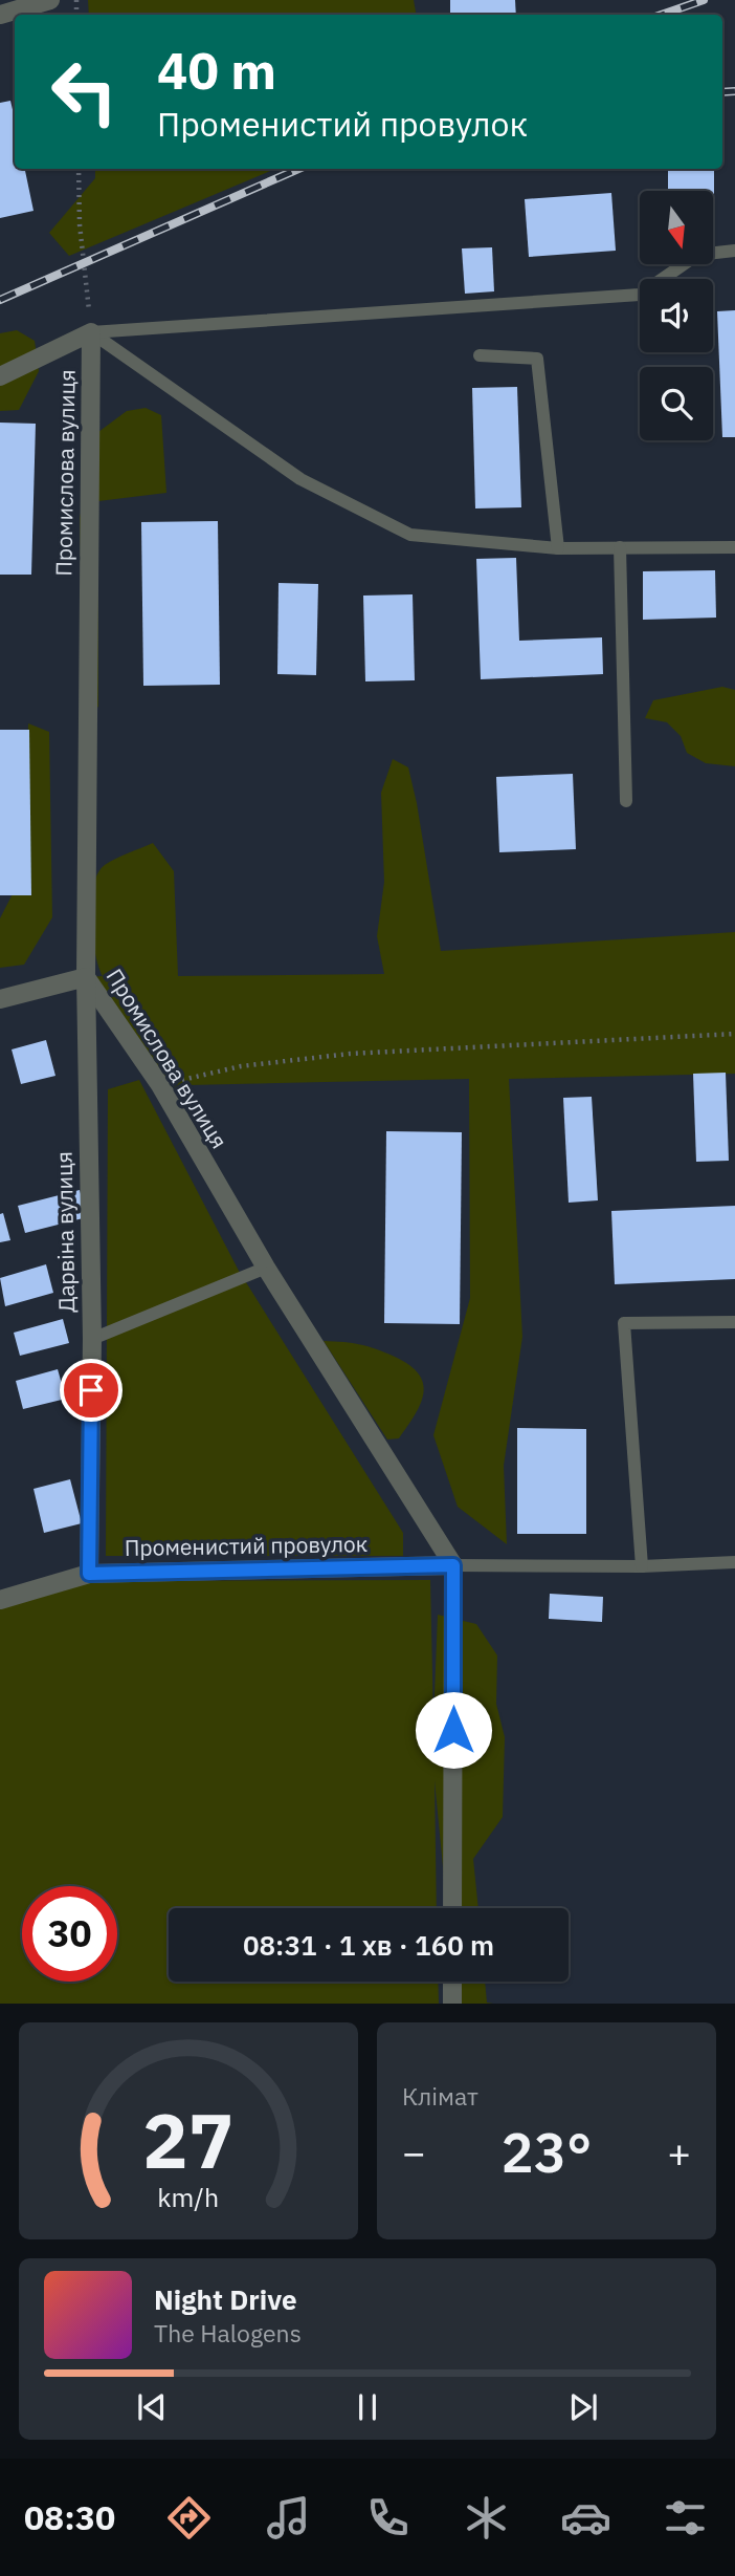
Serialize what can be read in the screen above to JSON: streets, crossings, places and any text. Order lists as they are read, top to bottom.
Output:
{
  "streets": {
    "street": ["Промислова вулиця", "Дарвіна вулиця", "Променистий провулок"]
  },
  "crossings": [
    ["Промислова вулиця", "Дарвіна вулиця"],
    ["Промислова вулиця", "Променистий провулок"],
    ["Дарвіна вулиця", "Променистий провулок"]
  ],
  "north": "bottom",
  "page": {
    "turn": ["40 m", "Променистий провулок"],
    "limit": "30",
    "trip": "08:31 · 1 хв · 160 m",
    "tile": "Клімат",
    "heat": ["−", "23°", "+"],
    "song": ["Night Drive", "The Halogens"],
    "tabs": "08:30",
    "gauge": ["27", "km/h"]
  }
}
